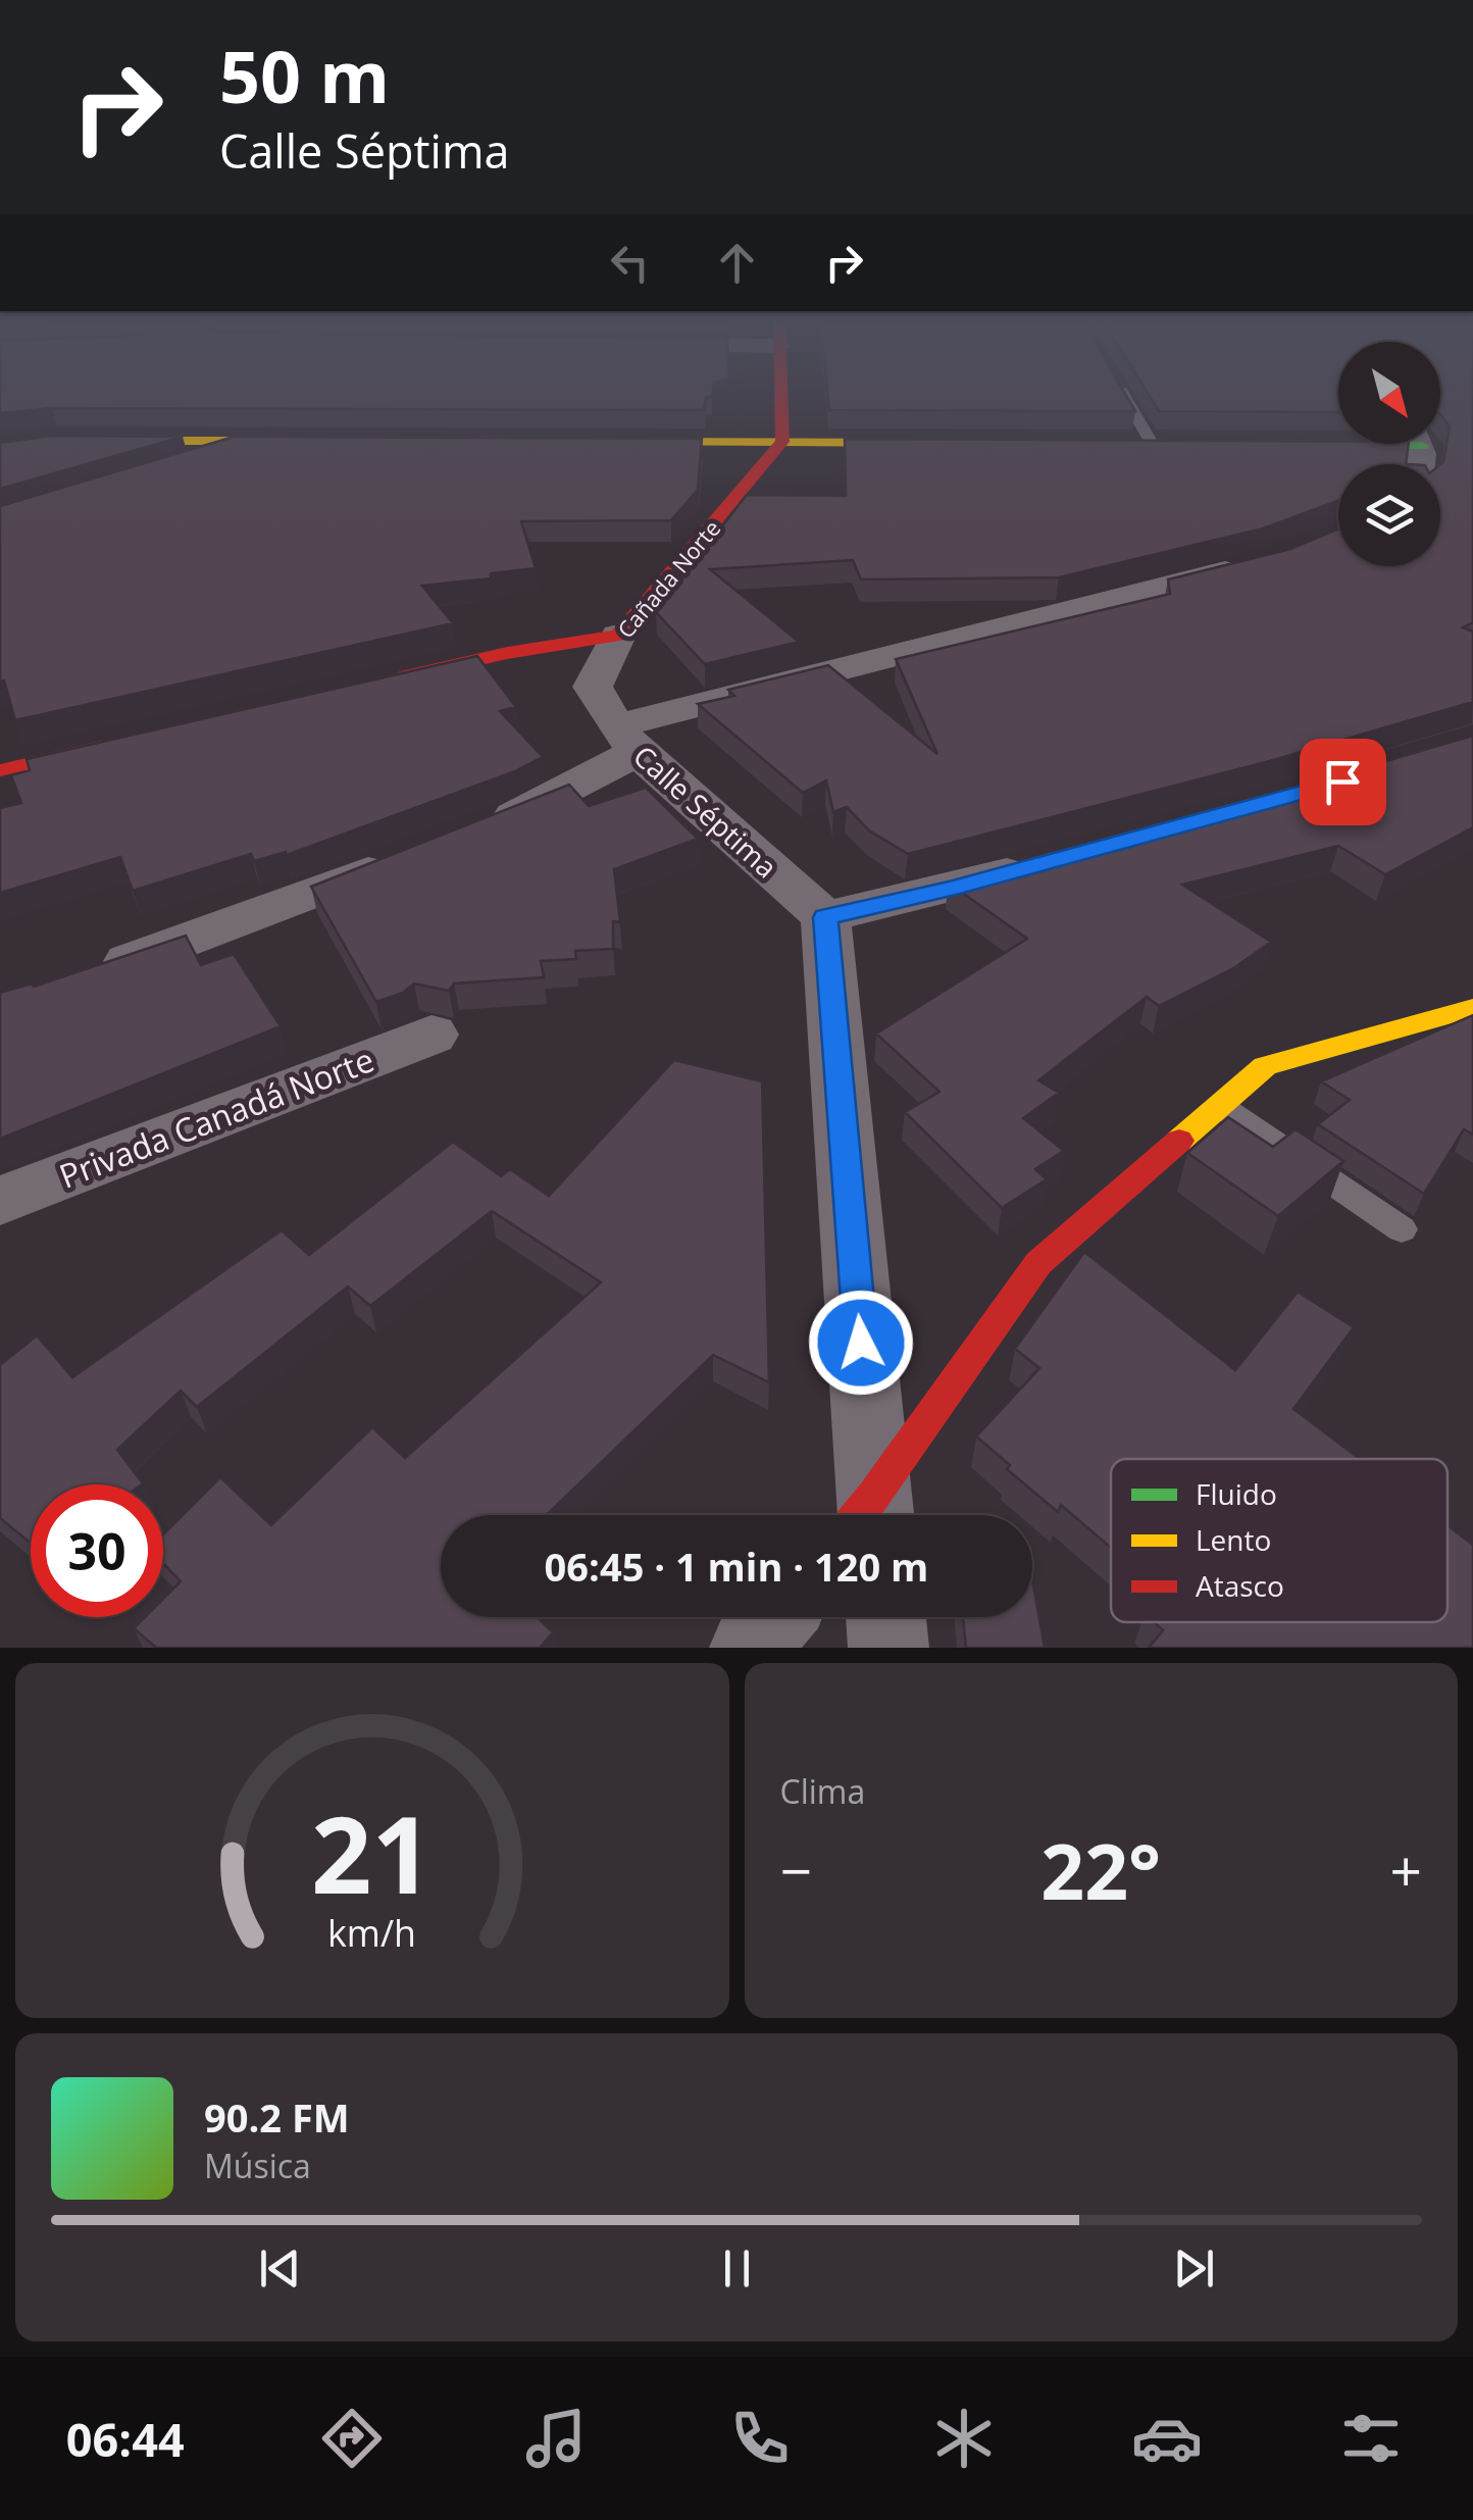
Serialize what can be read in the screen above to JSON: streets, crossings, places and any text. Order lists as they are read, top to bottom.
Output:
{
  "streets": {
    "street": ["Cañada Norte", "Calle Séptima", "Privada Canadá Norte"]
  },
  "crossings": [
    ["Cañada Norte", "Calle Séptima"]
  ],
  "legend": ["Fluido", "Lento", "Atasco"],
  "north": "bottom right",
  "page": {
    "turn": ["50 m", "Calle Séptima"],
    "limit": "30",
    "trip": "06:45 · 1 min · 120 m",
    "tile": "Clima",
    "heat": ["−", "22°", "+"],
    "song": ["90.2 FM", "Música"],
    "tabs": "06:44",
    "gauge": ["21", "km/h"]
  }
}
